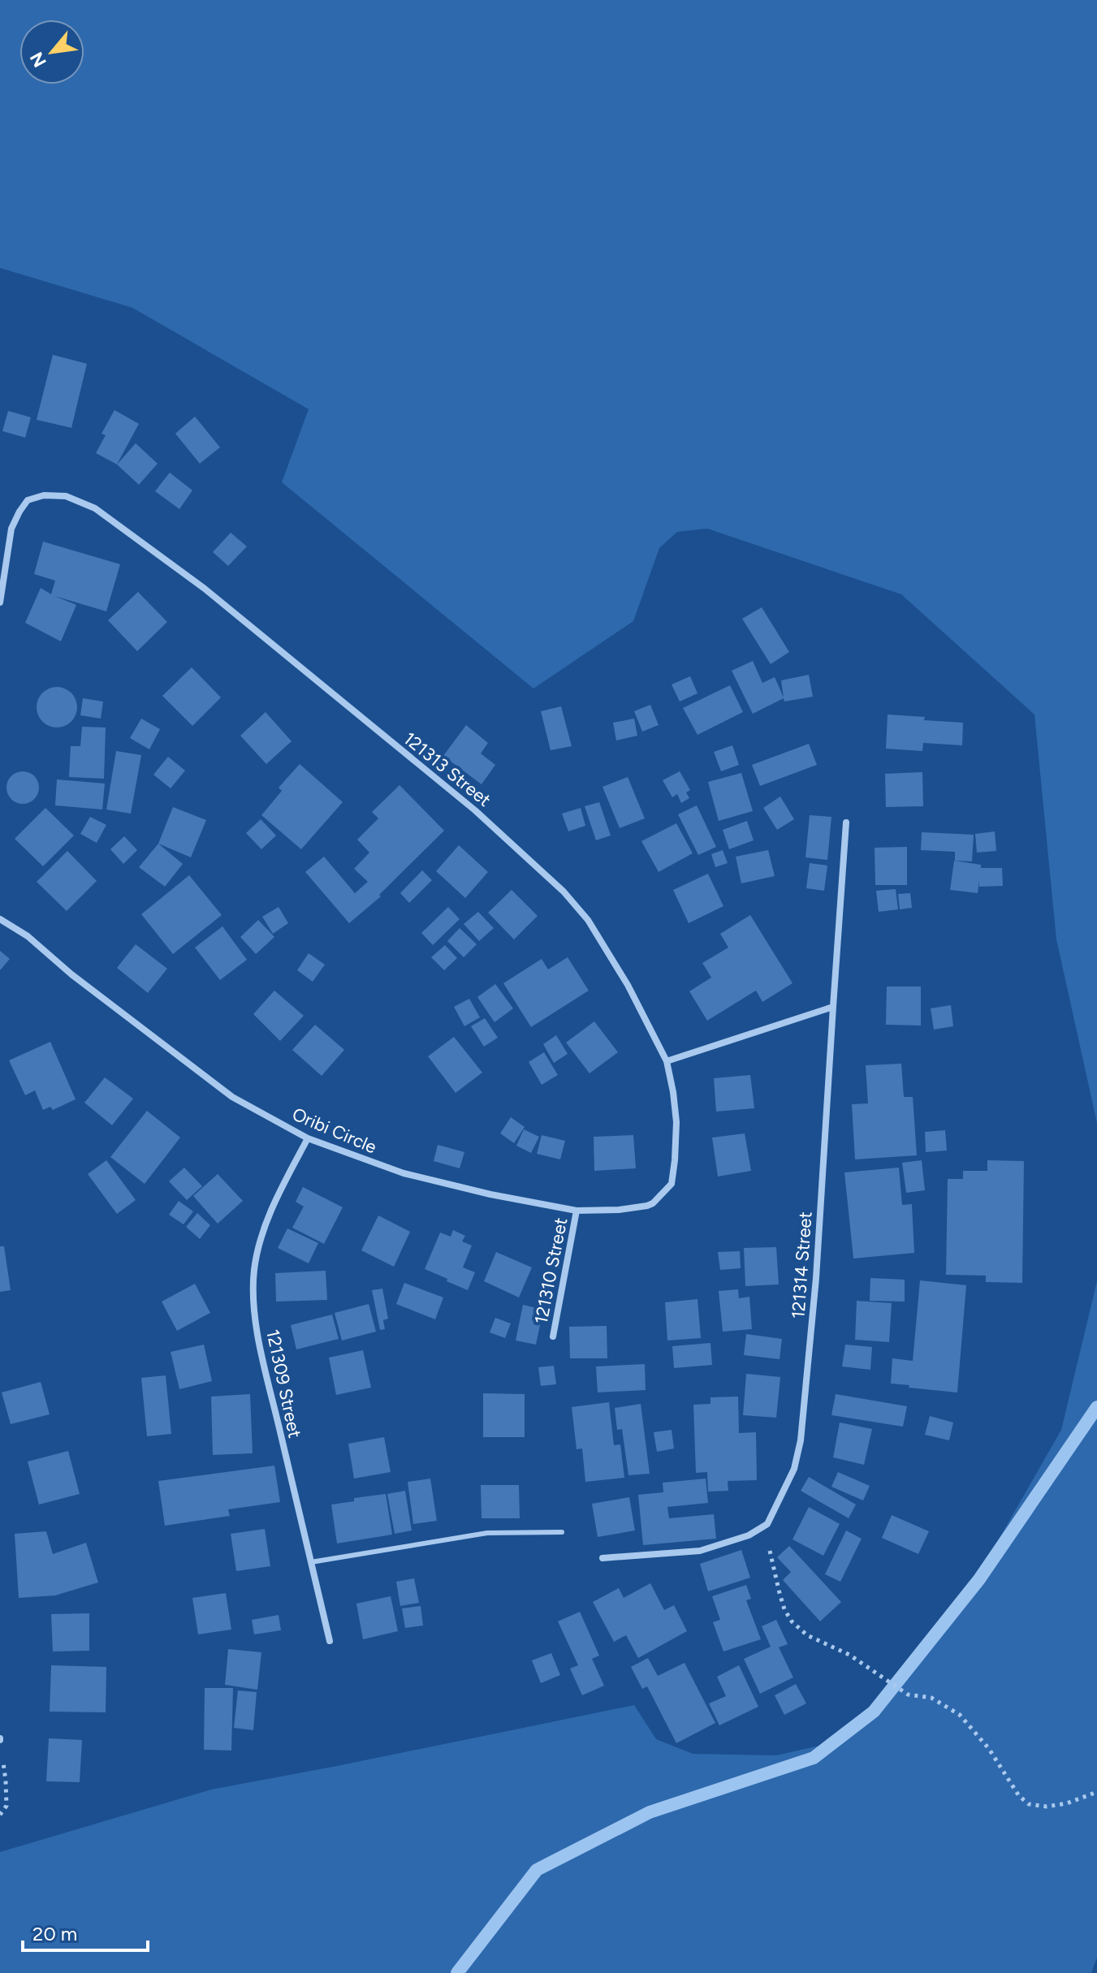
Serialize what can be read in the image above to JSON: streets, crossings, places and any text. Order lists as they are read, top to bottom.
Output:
{
  "streets": {
    "street": [
      "121313 Street",
      "Oribi Circle",
      "121314 Street",
      "121310 Street",
      "121309 Street"
    ]
  },
  "crossings": [
    ["121313 Street", "Oribi Circle"],
    ["Oribi Circle", "121310 Street"],
    ["Oribi Circle", "121309 Street"]
  ],
  "scale_bar": "20 m",
  "north": "bottom left"
}
